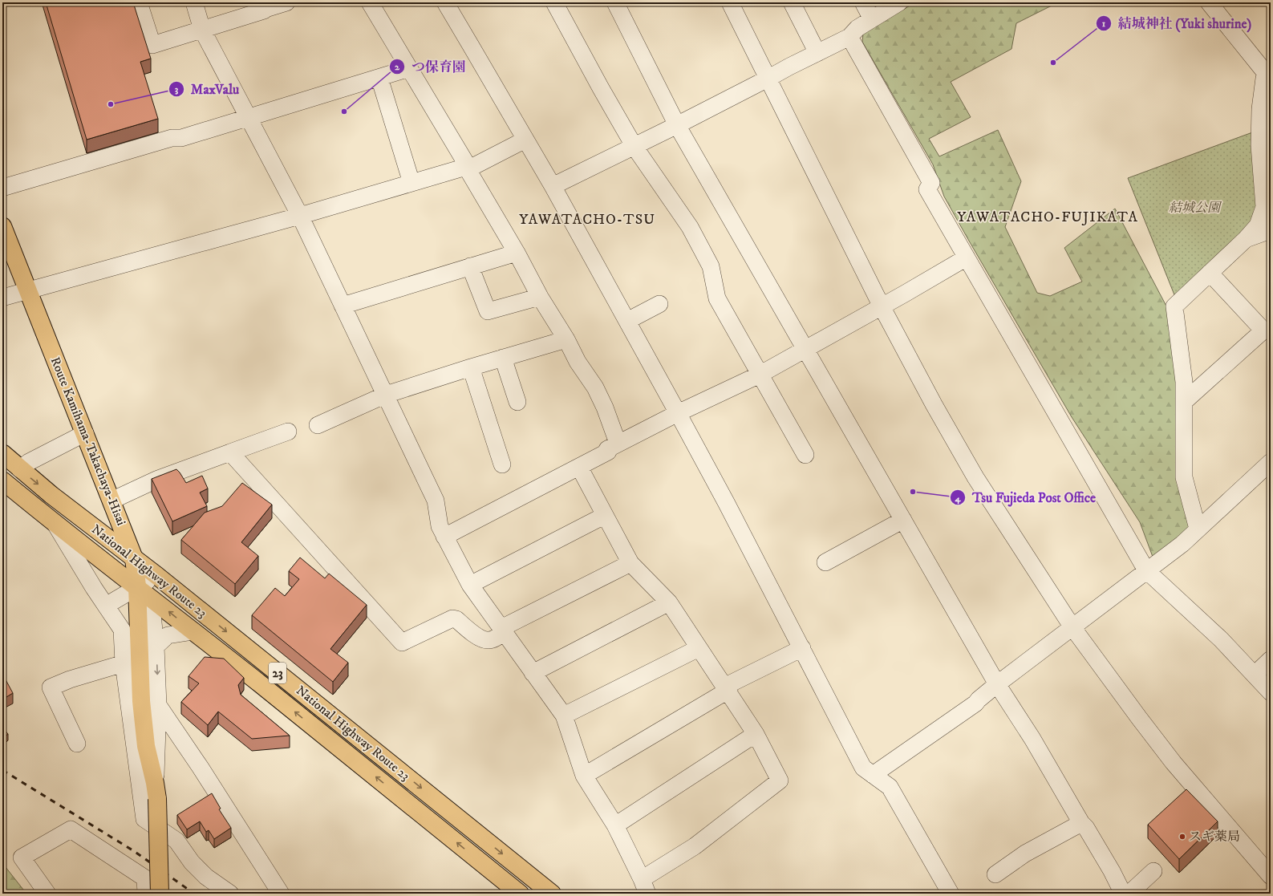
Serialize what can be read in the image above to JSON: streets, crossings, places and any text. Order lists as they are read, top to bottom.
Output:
{
  "streets": {
    "main road": ["Route Kamihama-Takachaya-Hisai", "National Highway Route 23", "23"]
  },
  "crossings": [
    ["Route Kamihama-Takachaya-Hisai", "National Highway Route 23"]
  ],
  "districts": ["YAWATACHO-FUJIKATA", "YAWATACHO-TSU"],
  "parks": ["結城公園"],
  "places": [
    "結城神社 (Yuki shurine)",
    "MaxValu",
    "つ保育園",
    "Tsu Fujieda Post Office",
    "スギ薬局"
  ]
}
